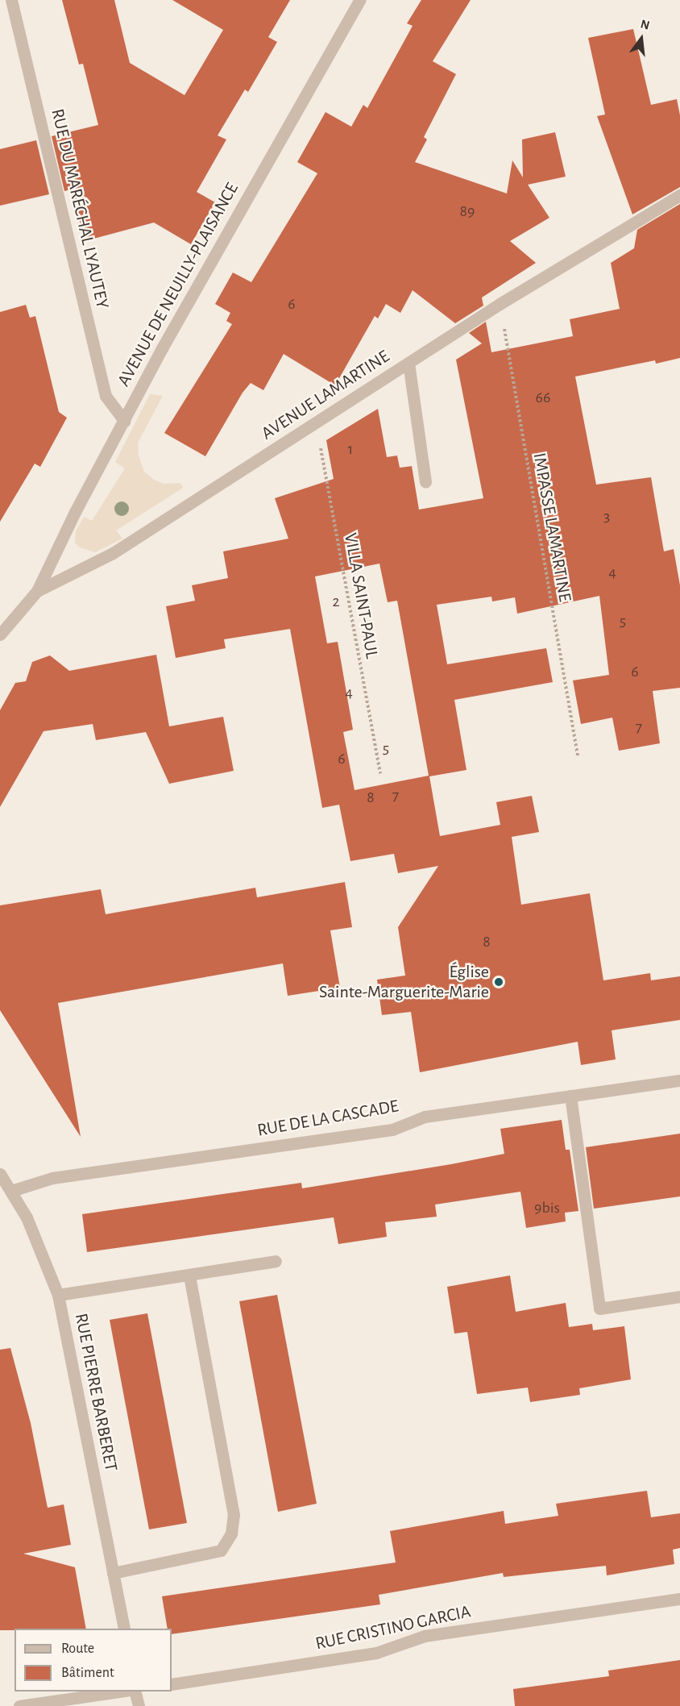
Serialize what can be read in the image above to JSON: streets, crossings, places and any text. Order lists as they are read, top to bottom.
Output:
{
  "streets": {
    "street": [
      "RUE DU MARÉCHAL LYAUTEY",
      "AVENUE DE NEUILLY-PLAISANCE",
      "AVENUE LAMARTINE",
      "RUE DE LA CASCADE",
      "RUE PIERRE BARBERET",
      "RUE CRISTINO GARCIA"
    ],
    "path": ["IMPASSE LAMARTINE", "VILLA SAINT-PAUL"]
  },
  "crossings": [
    ["RUE DU MARÉCHAL LYAUTEY", "AVENUE DE NEUILLY-PLAISANCE"],
    ["AVENUE DE NEUILLY-PLAISANCE", "AVENUE LAMARTINE"],
    ["AVENUE LAMARTINE", "IMPASSE LAMARTINE"],
    ["AVENUE LAMARTINE", "VILLA SAINT-PAUL"],
    ["RUE DE LA CASCADE", "RUE PIERRE BARBERET"]
  ],
  "places": ["Église Sainte-Marguerite-Marie"],
  "house_numbers": [
    "89",
    "6",
    "66",
    "1",
    "3",
    "4",
    "2",
    "5",
    "6",
    "4",
    "7",
    "5",
    "6",
    "7",
    "8",
    "8",
    "9bis"
  ],
  "legend": ["Route", "Bâtiment"],
  "north": "top"
}
